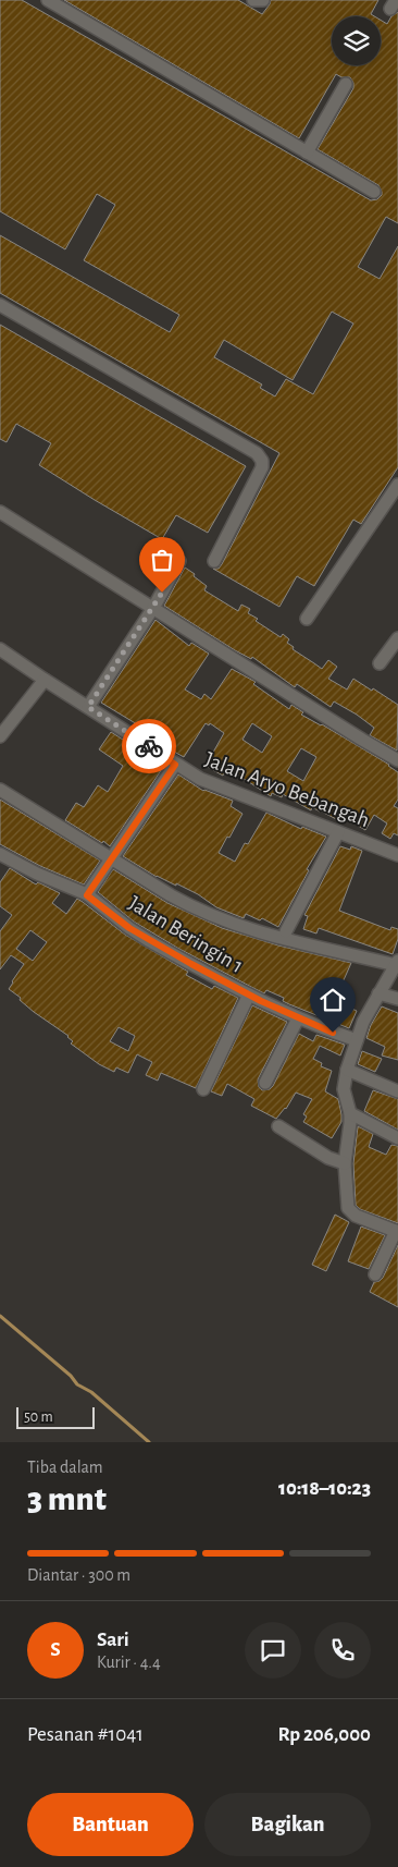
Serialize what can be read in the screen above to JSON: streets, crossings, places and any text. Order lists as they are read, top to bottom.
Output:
{
  "streets": {
    "street": ["Jalan Aryo Bebangah", "Jalan Beringin 1"]
  },
  "scale_bar": "50 m",
  "page": {
    "scale": "50 m",
    "heading": ["3 mnt", "Tiba dalam", "10:18–10:23"],
    "panel": [
      "Sari",
      "Kurir · 4.4",
      "Pesanan #1041",
      "Rp 206,000"
    ],
    "bar": "Diantar · 300 m",
    "round": "S",
    "buttons": ["Bantuan", "Bagikan"]
  }
}
